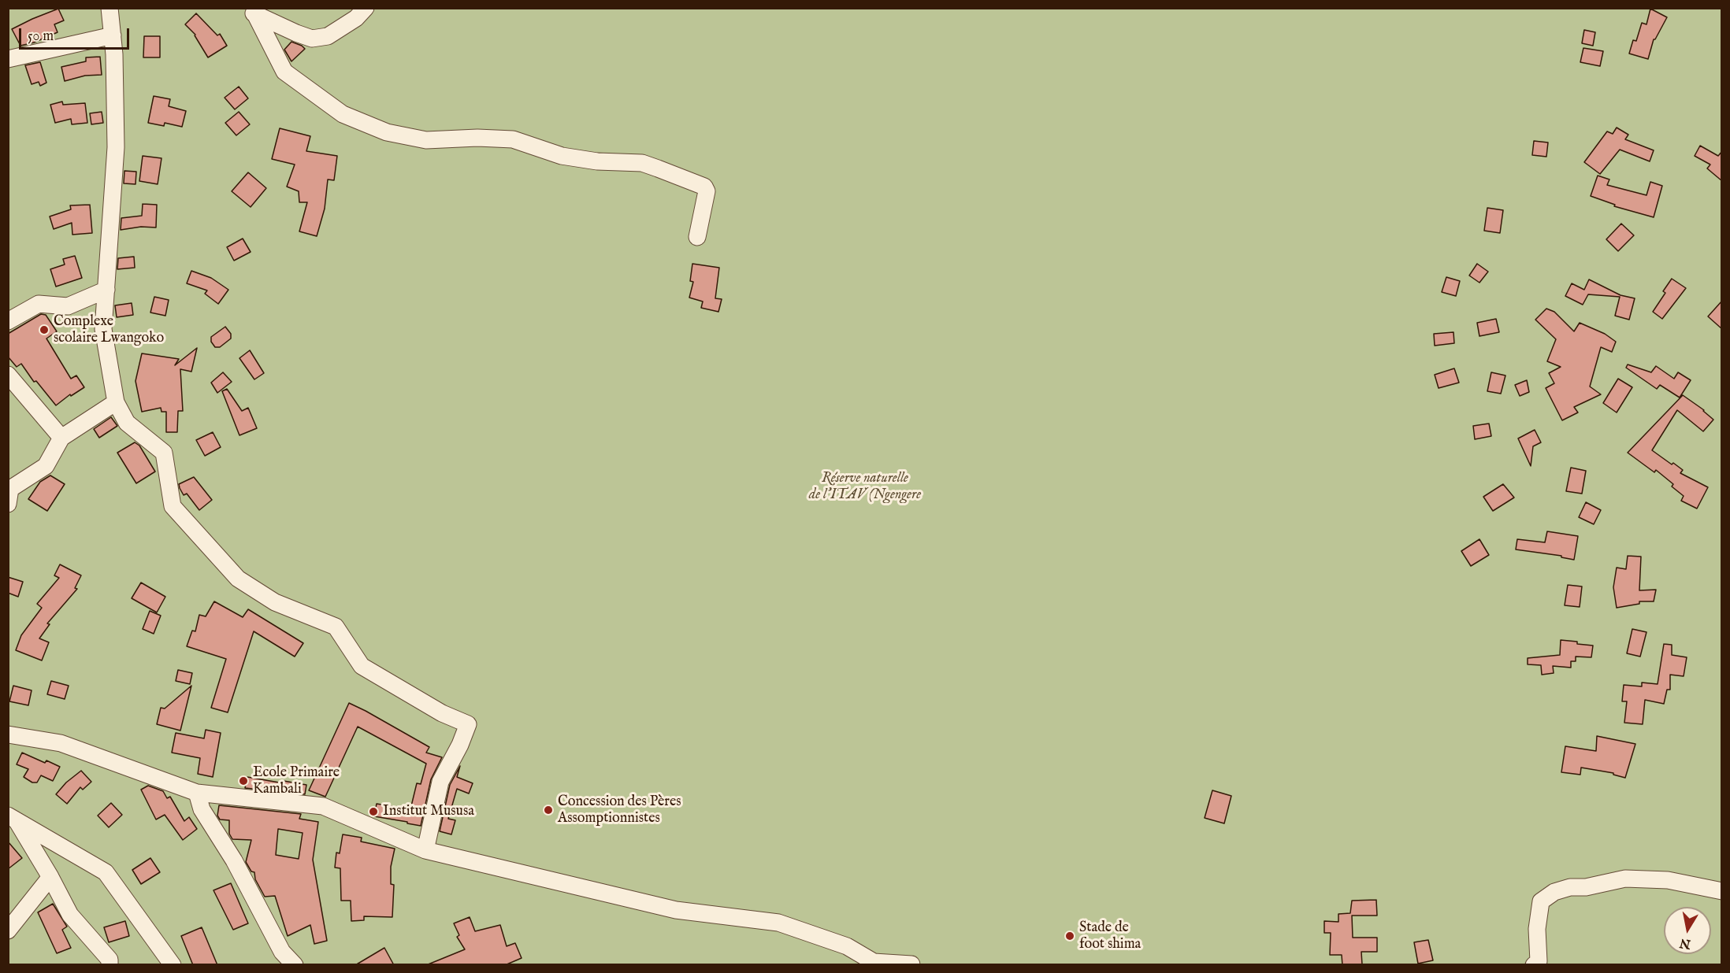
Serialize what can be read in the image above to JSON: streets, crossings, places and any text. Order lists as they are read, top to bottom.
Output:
{
  "parks": ["Réserve naturelle de l'ITAV (Ngengere"],
  "places": [
    "Complexe scolaire Lwangoko",
    "Ecole Primaire Kambali",
    "Concession des Pères Assomptionnistes",
    "Institut Mususa",
    "Stade de foot shima"
  ],
  "scale_bar": "50 m",
  "north": "bottom"
}
